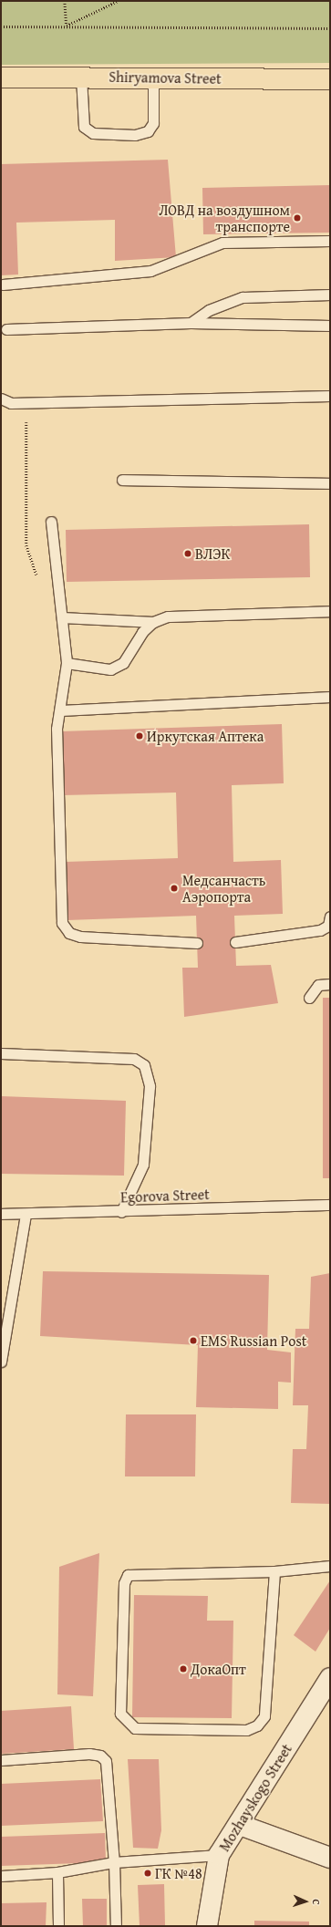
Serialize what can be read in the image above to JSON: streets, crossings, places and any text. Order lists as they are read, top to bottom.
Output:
{
  "streets": {
    "main road": ["Shiryamova Street"],
    "street": ["Mozhayskogo Street"],
    "lane": ["Egorova Street"]
  },
  "places": [
    "ЛОВД на воздушном транспорте",
    "ВЛЭК",
    "Иркутская Аптека",
    "Медсанчасть Аэропорта",
    "EMS Russian Рost",
    "ДокаОпт",
    "ГК №48"
  ],
  "north": "right"
}
